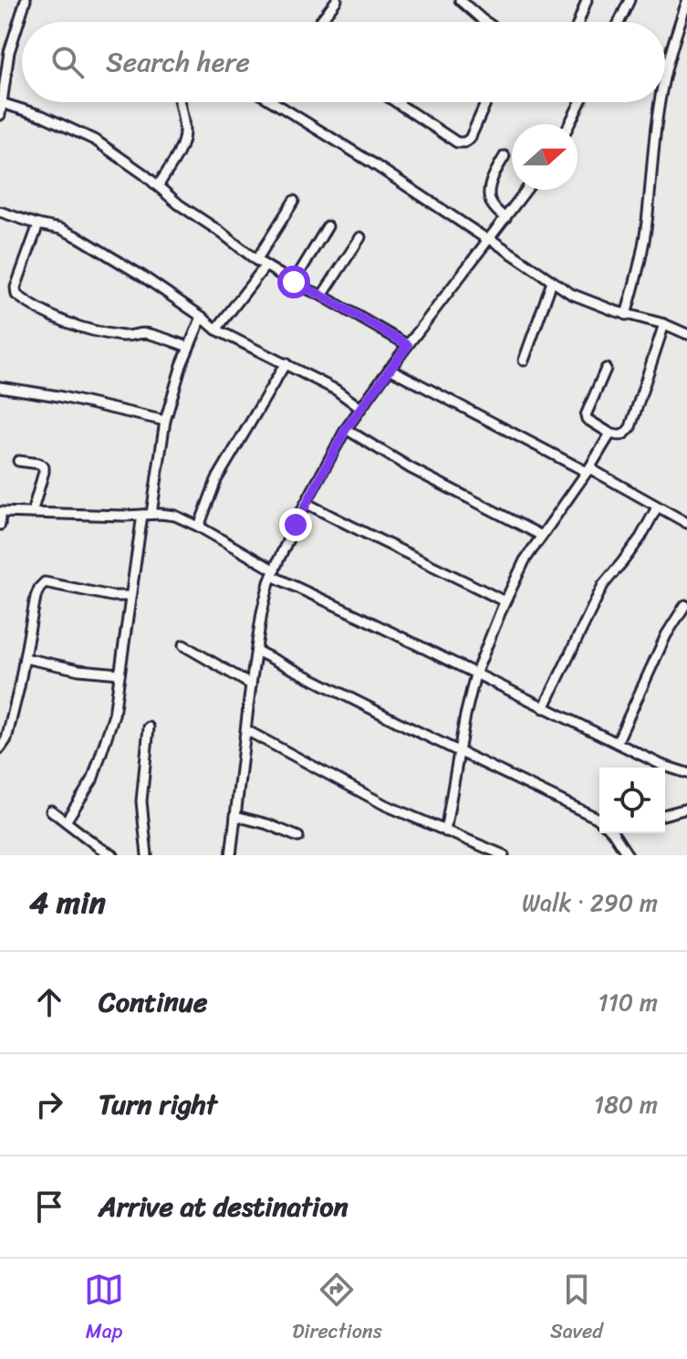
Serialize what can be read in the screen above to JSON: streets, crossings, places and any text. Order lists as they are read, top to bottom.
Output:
{
  "north": "right",
  "page": {
    "search": "Search here",
    "heading": ["4 min", "Walk · 290 m"],
    "list": [
      ["Continue", "110 m"],
      ["Turn right", "180 m"],
      "Arrive at destination"
    ],
    "nav": ["Map", "Directions", "Saved"]
  }
}
